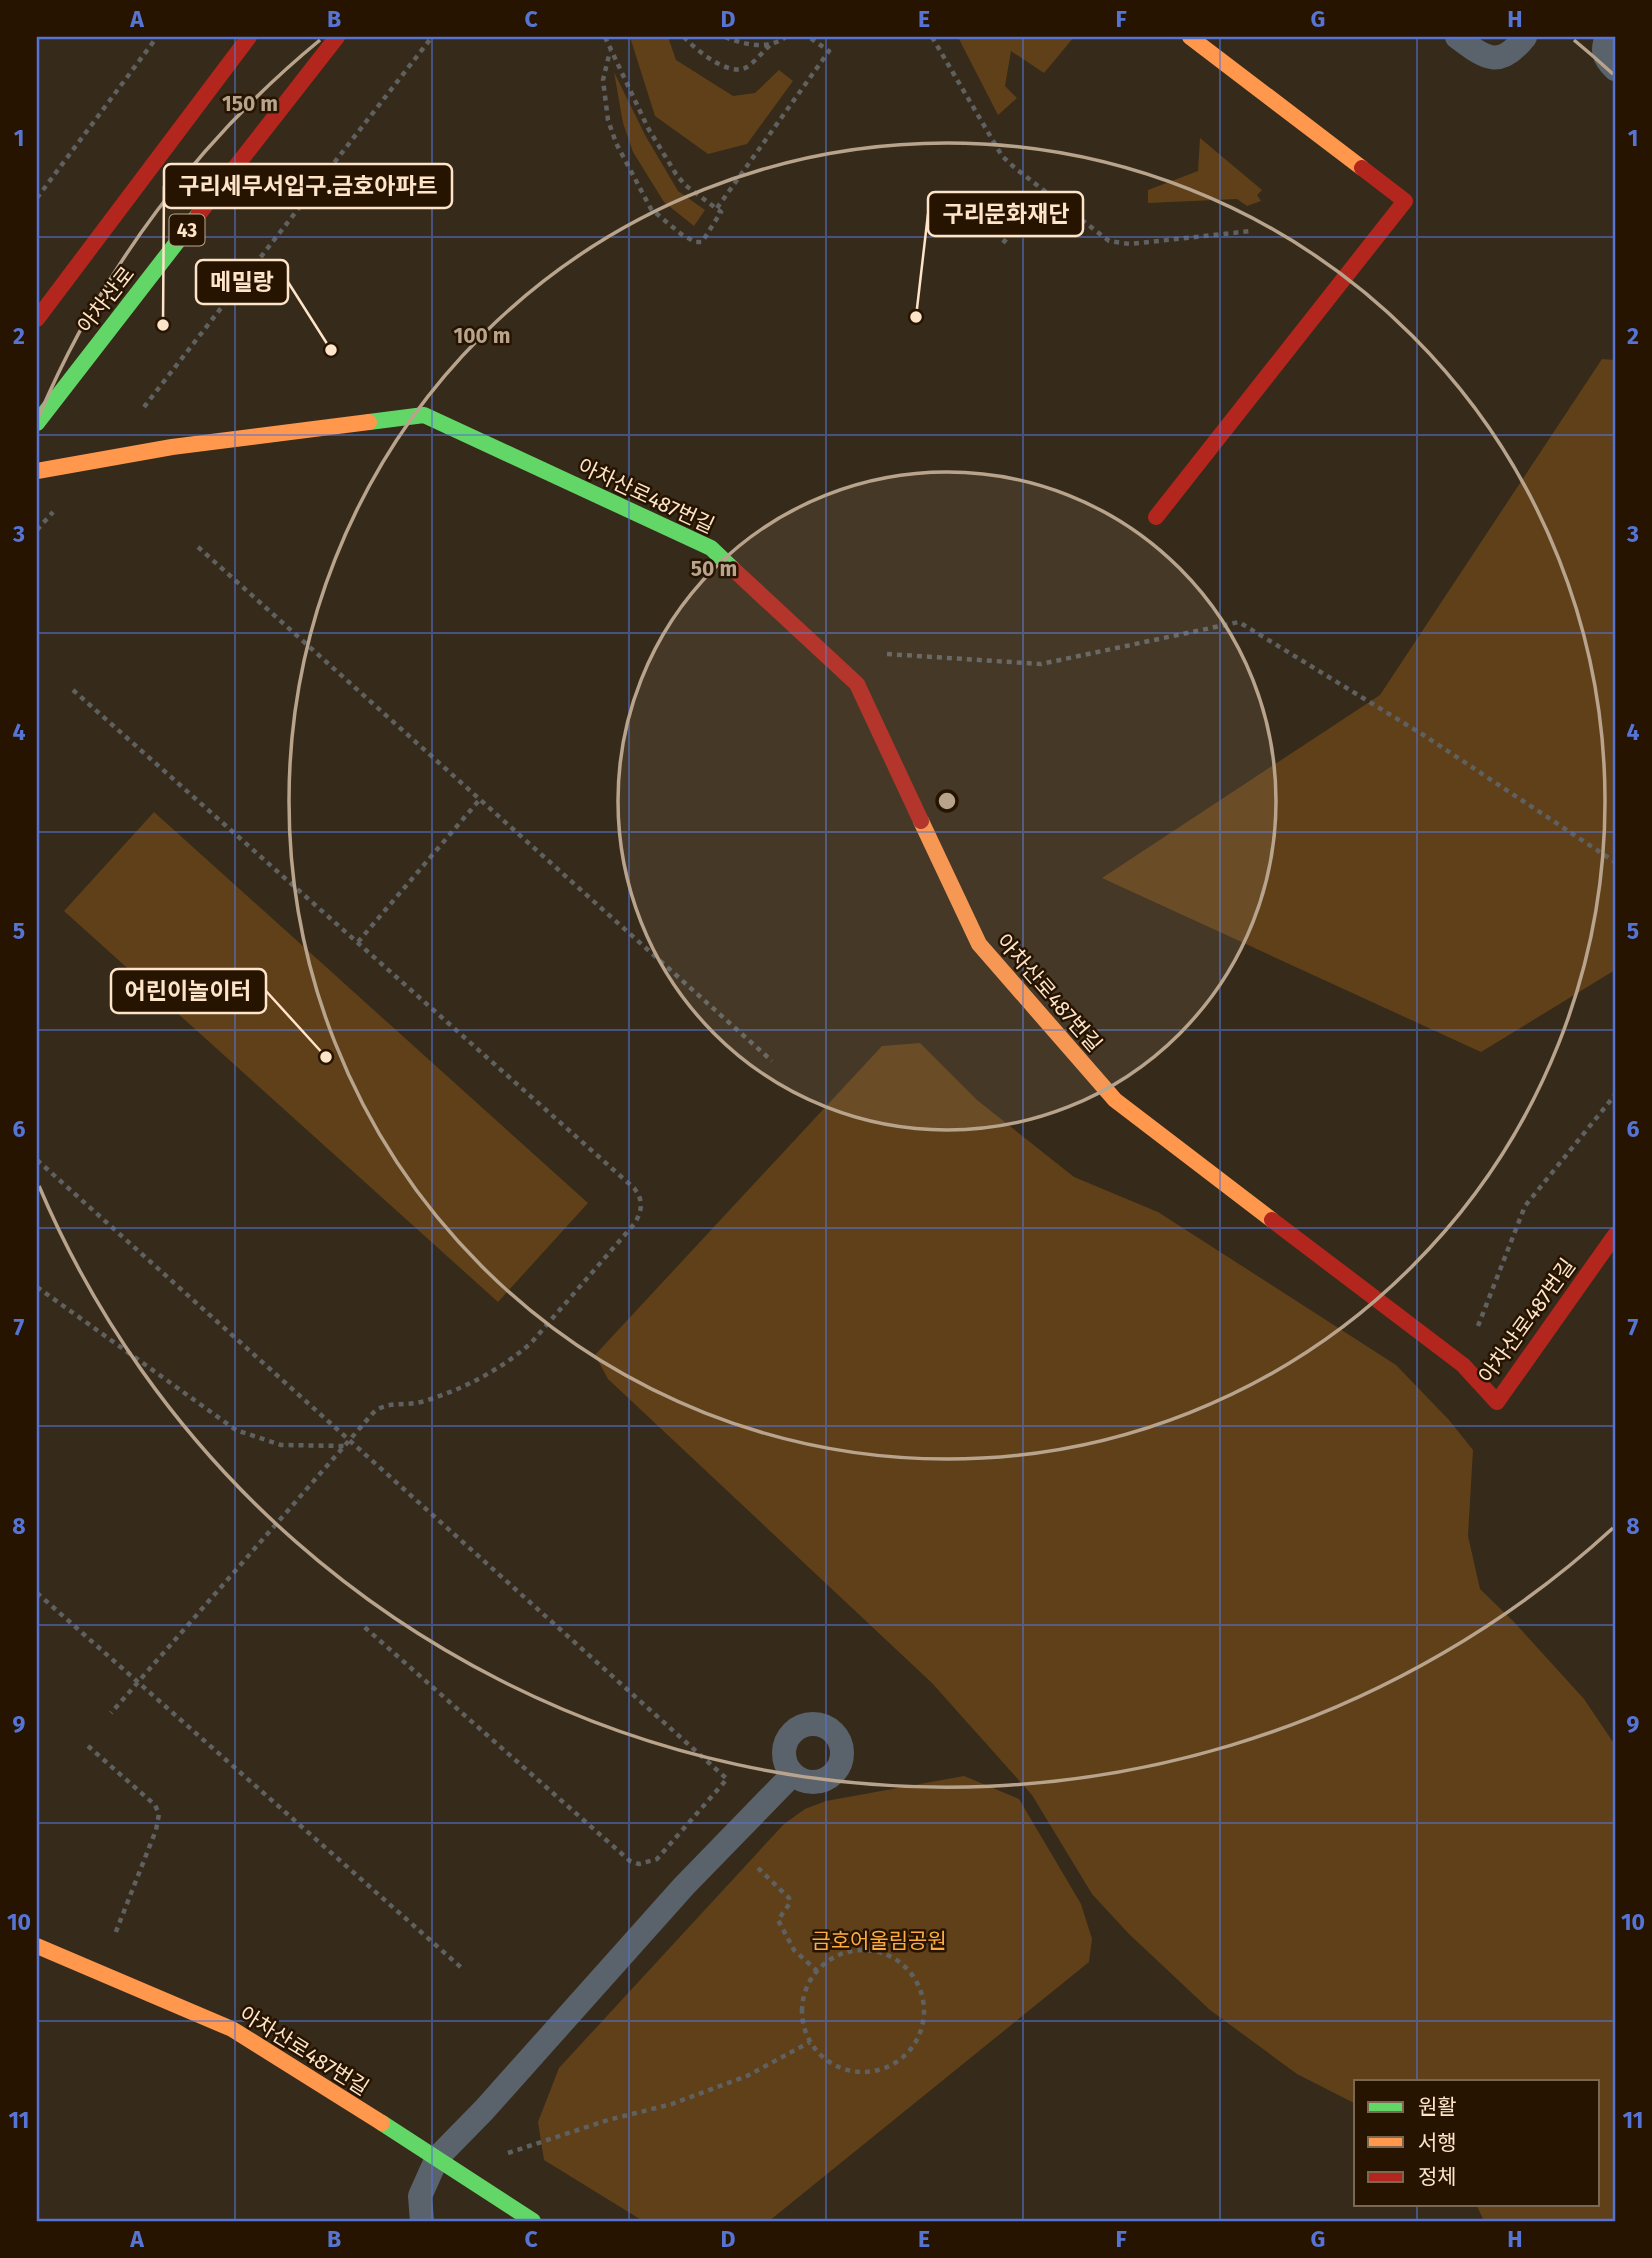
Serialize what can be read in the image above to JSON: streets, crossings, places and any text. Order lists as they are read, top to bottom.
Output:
{
  "streets": {
    "street": ["43", "아차산로", "아차산로487번길"]
  },
  "parks": ["금호어울림공원"],
  "places": [
    "구리문화재단",
    "구리세무서입구.금호아파트",
    "메밀랑",
    "어린이놀이터"
  ],
  "legend": ["원활", "서행", "정체"],
  "grid": {
    "columns": [
      "A",
      "B",
      "C",
      "D",
      "E",
      "F",
      "G",
      "H"
    ],
    "rows": [
      "1",
      "2",
      "3",
      "4",
      "5",
      "6",
      "7",
      "8",
      "9",
      "10",
      "11"
    ]
  },
  "rings": ["150 m", "100 m", "50 m"]
}
